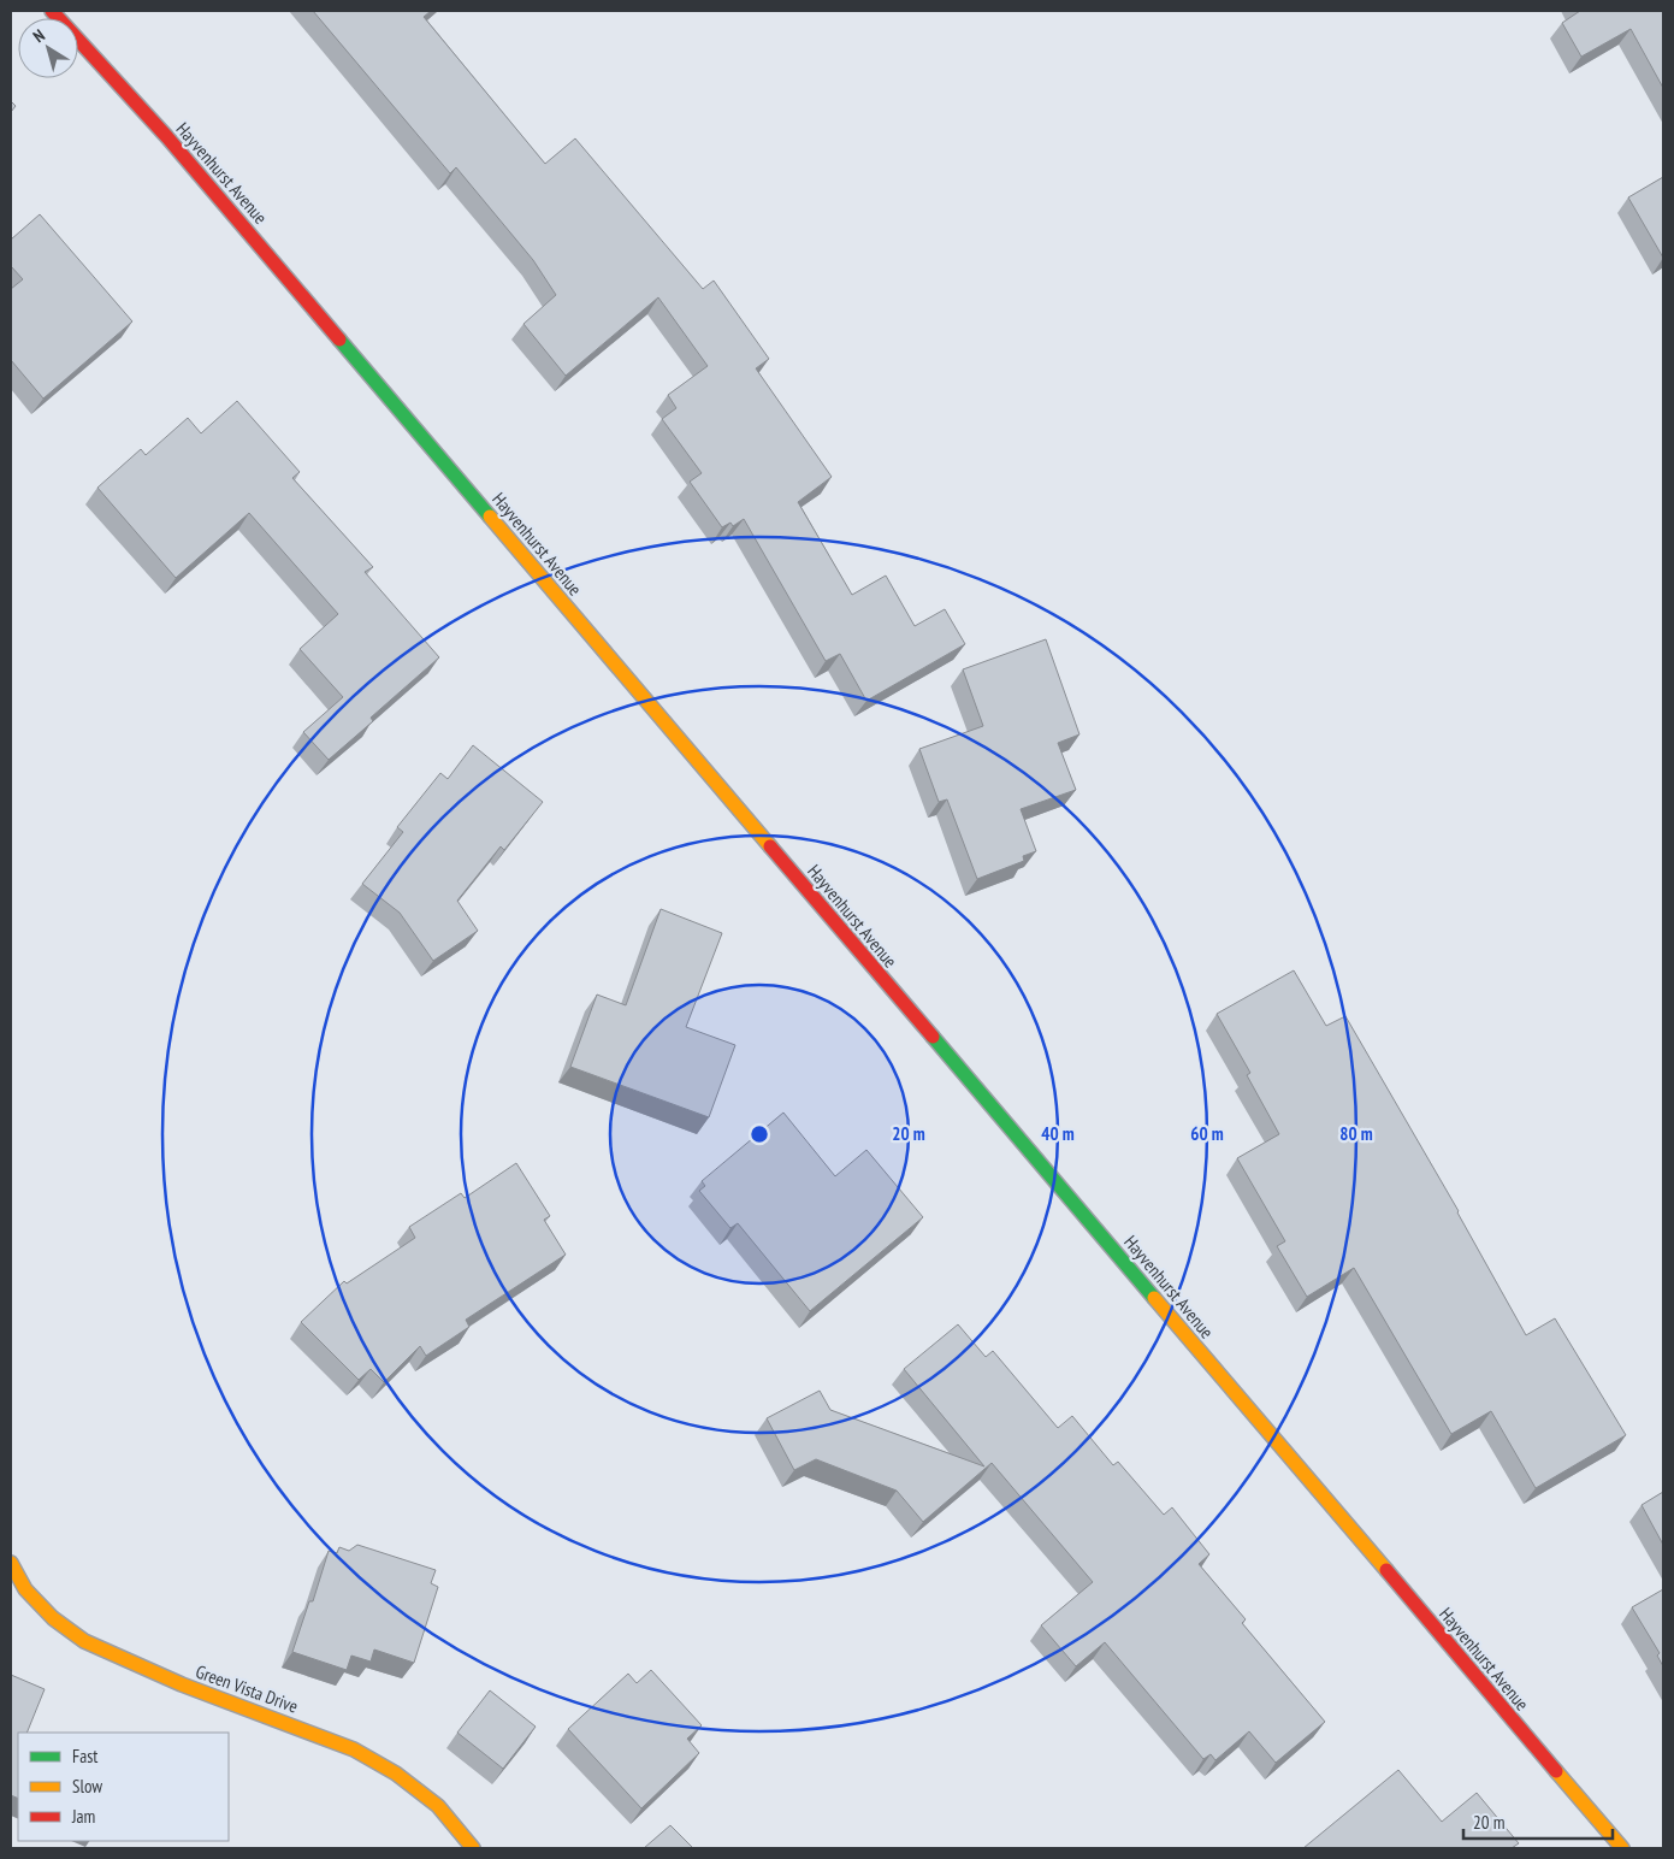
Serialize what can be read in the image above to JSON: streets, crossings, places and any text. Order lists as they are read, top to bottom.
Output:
{
  "streets": {
    "main road": ["Hayvenhurst Avenue", "Green Vista Drive"]
  },
  "legend": ["Fast", "Slow", "Jam"],
  "scale_bar": "20 m",
  "north": "top left",
  "rings": [
    "20 m",
    "40 m",
    "60 m",
    "80 m"
  ]
}
